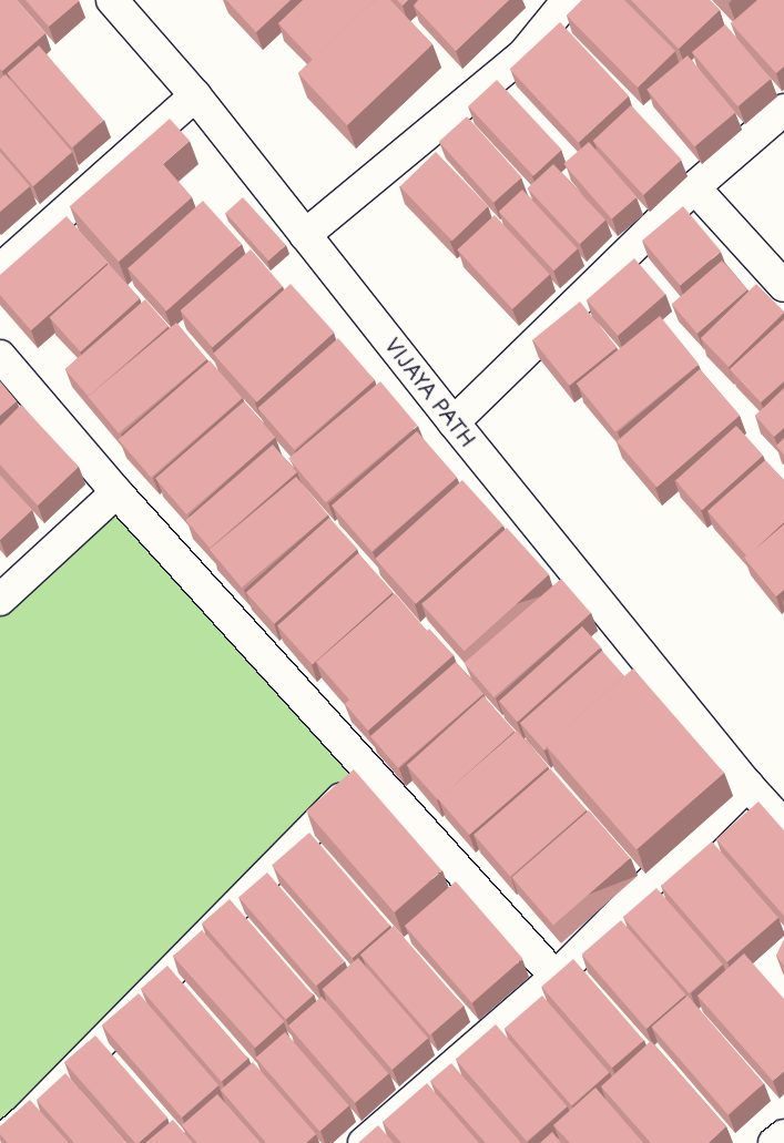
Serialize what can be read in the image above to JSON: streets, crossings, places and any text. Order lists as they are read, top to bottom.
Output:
{
  "streets": {
    "street": ["VIJAYA PATH"]
  }
}
